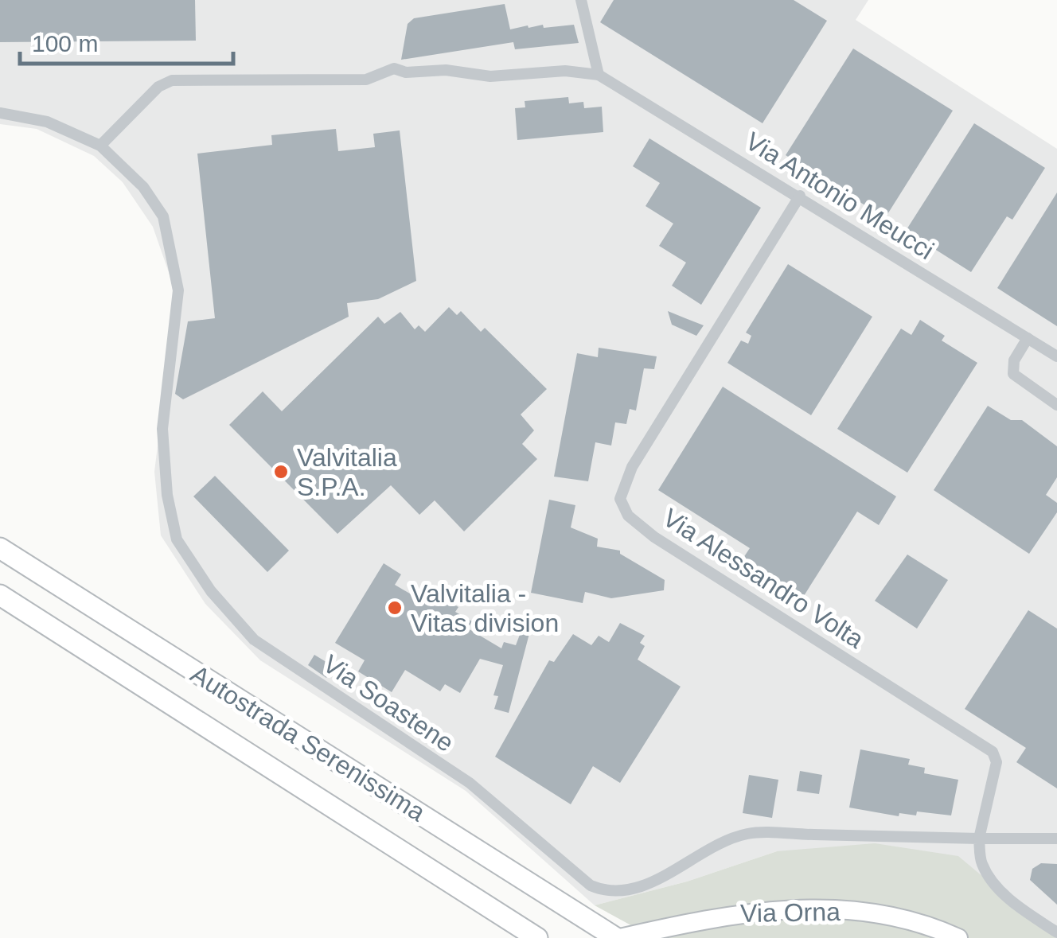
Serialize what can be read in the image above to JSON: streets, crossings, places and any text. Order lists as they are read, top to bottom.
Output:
{
  "streets": {
    "highway": ["Autostrada Serenissima"],
    "main road": ["Via Orna"],
    "street": ["Via Antonio Meucci", "Via Alessandro Volta", "Via Soastene"]
  },
  "crossings": [
    ["Via Antonio Meucci", "Via Alessandro Volta"],
    ["Via Alessandro Volta", "Via Soastene"],
    ["Autostrada Serenissima", "Via Orna"]
  ],
  "places": ["Valvitalia S.P.A.", "Valvitalia - Vitas division"],
  "scale_bar": "100 m"
}
